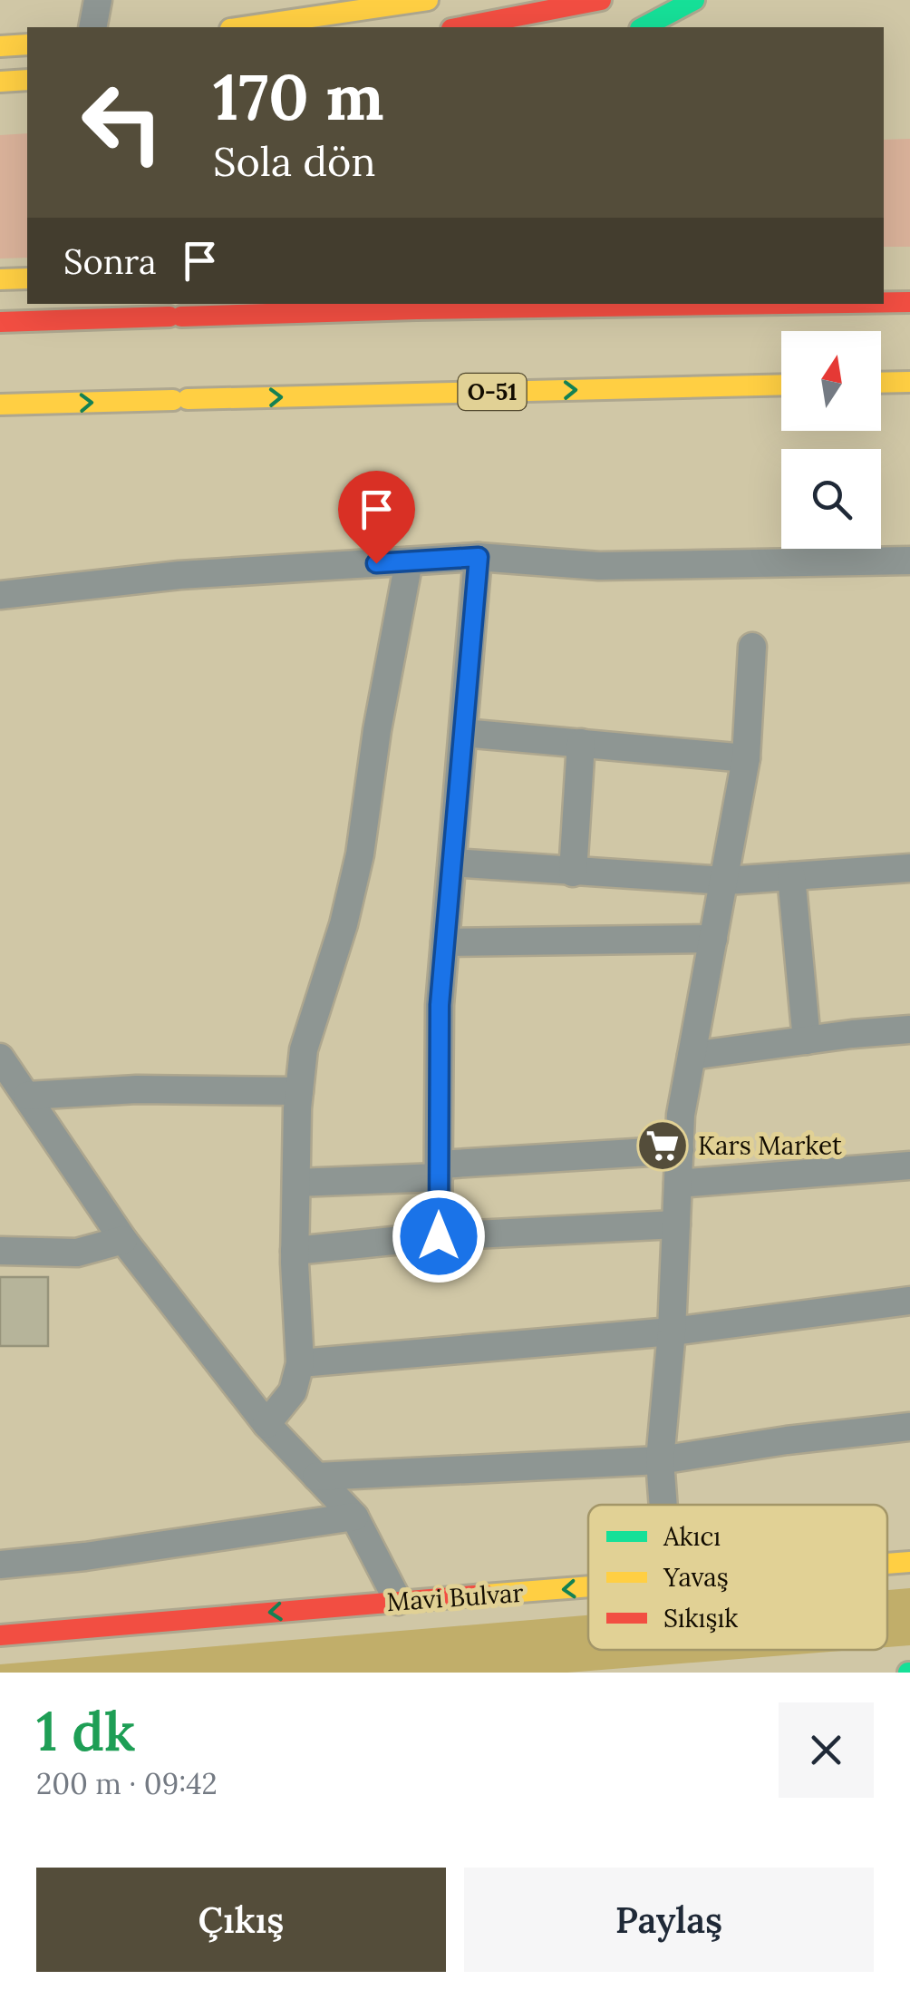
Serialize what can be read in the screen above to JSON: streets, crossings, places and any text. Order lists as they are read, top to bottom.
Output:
{
  "streets": {
    "main road": ["O-51", "Mavi Bulvar"]
  },
  "one_way": ["Mavi Bulvar"],
  "places": {
    "supermarket": ["Kars Market"]
  },
  "legend": ["Akıcı", "Yavaş", "Sıkışık"],
  "north": "top",
  "page": {
    "turn": ["170 m", "Sola dön"],
    "then": "Sonra",
    "heading": ["1 dk", "200 m · 09:42"],
    "buttons": ["Çıkış", "Paylaş"]
  }
}
